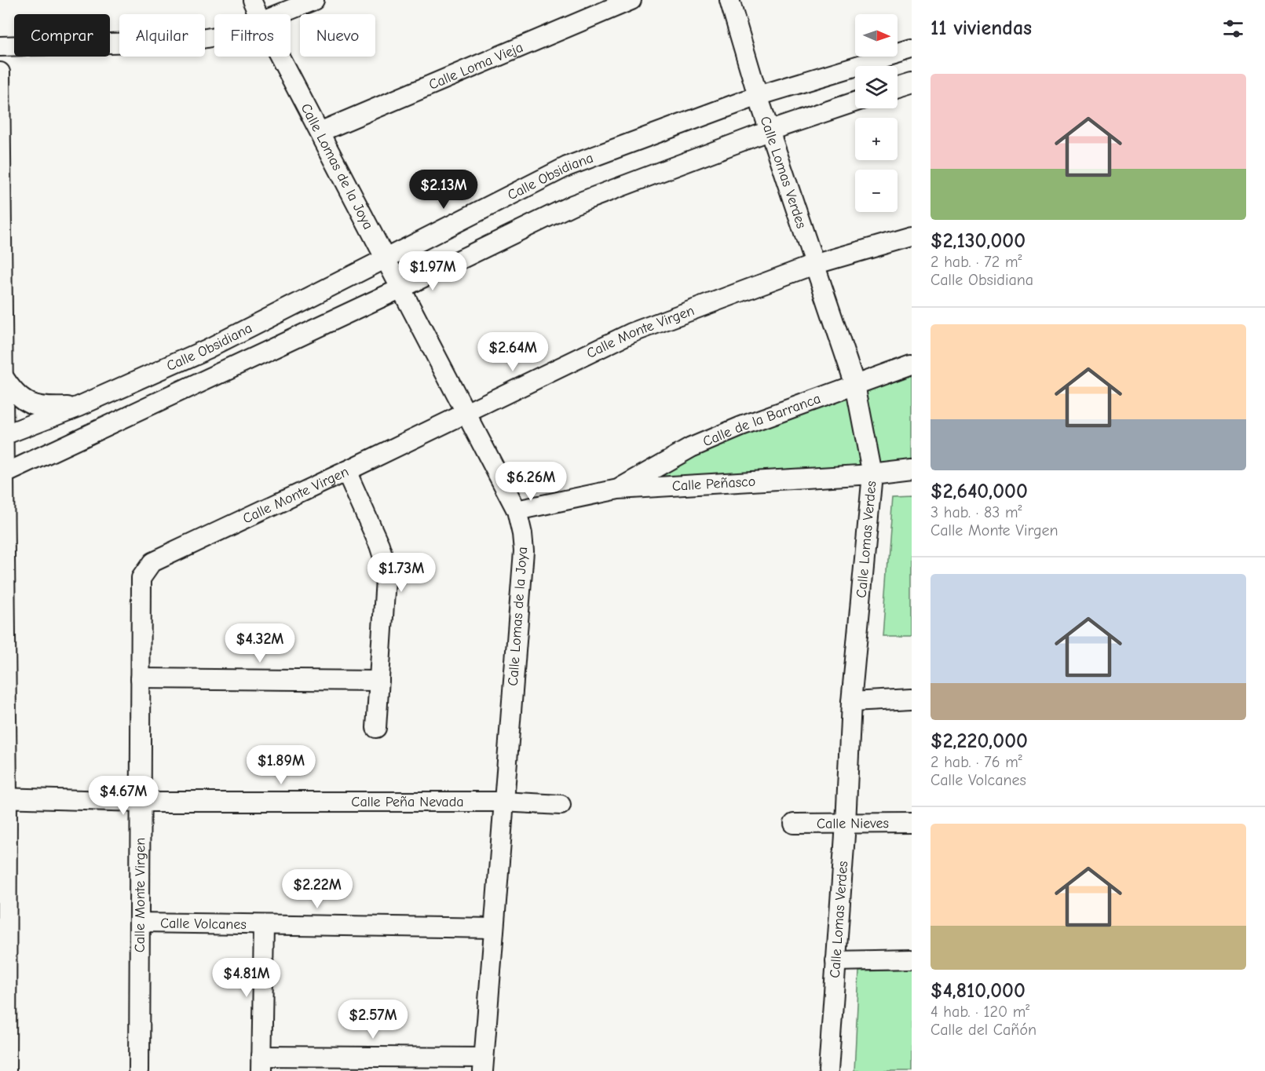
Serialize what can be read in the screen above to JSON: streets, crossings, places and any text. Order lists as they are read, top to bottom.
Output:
{
  "streets": {
    "street": [
      "Calle Loma Vieja",
      "Calle Lomas de la Joya",
      "Calle Lomas Verdes",
      "Calle Obsidiana",
      "Calle Monte Virgen",
      "Calle de la Barranca",
      "Calle Peñasco",
      "Calle Peña Nevada",
      "Calle Nieves",
      "Calle Volcanes"
    ]
  },
  "crossings": [
    ["Calle Loma Vieja", "Calle Lomas de la Joya"],
    ["Calle Lomas de la Joya", "Calle Obsidiana"],
    ["Calle Lomas de la Joya", "Calle Monte Virgen"],
    ["Calle Lomas de la Joya", "Calle Peñasco"],
    ["Calle Lomas de la Joya", "Calle Peña Nevada"],
    ["Calle Lomas de la Joya", "Calle Volcanes"],
    ["Calle Lomas Verdes", "Calle Obsidiana"],
    ["Calle Lomas Verdes", "Calle Monte Virgen"],
    ["Calle Lomas Verdes", "Calle de la Barranca"],
    ["Calle Lomas Verdes", "Calle Peñasco"],
    ["Calle Lomas Verdes", "Calle Nieves"],
    ["Calle Monte Virgen", "Calle Peña Nevada"],
    ["Calle Monte Virgen", "Calle Volcanes"],
    ["Calle de la Barranca", "Calle Peñasco"]
  ],
  "north": "right",
  "page": {
    "heading": "11 viviendas",
    "map_buttons": ["+", "−"],
    "chip": [
      "Comprar",
      "Alquilar",
      "Filtros",
      "Nuevo"
    ],
    "list": [
      {
        "name": "$2,130,000",
        "note": "2 hab. · 72 m² · Calle Obsidiana"
      },
      {
        "name": "$2,640,000",
        "note": "3 hab. · 83 m² · Calle Monte Virgen"
      },
      {
        "name": "$2,220,000",
        "note": "2 hab. · 76 m² · Calle Volcanes"
      },
      {
        "name": "$4,810,000",
        "note": "4 hab. · 120 m² · Calle del Cañón"
      }
    ],
    "price": [
      "$2.13M",
      "$1.97M",
      "$2.64M",
      "$6.26M",
      "$1.73M",
      "$4.32M",
      "$1.89M",
      "$4.67M",
      "$2.22M",
      "$4.81M",
      "$2.57M"
    ]
  }
}
